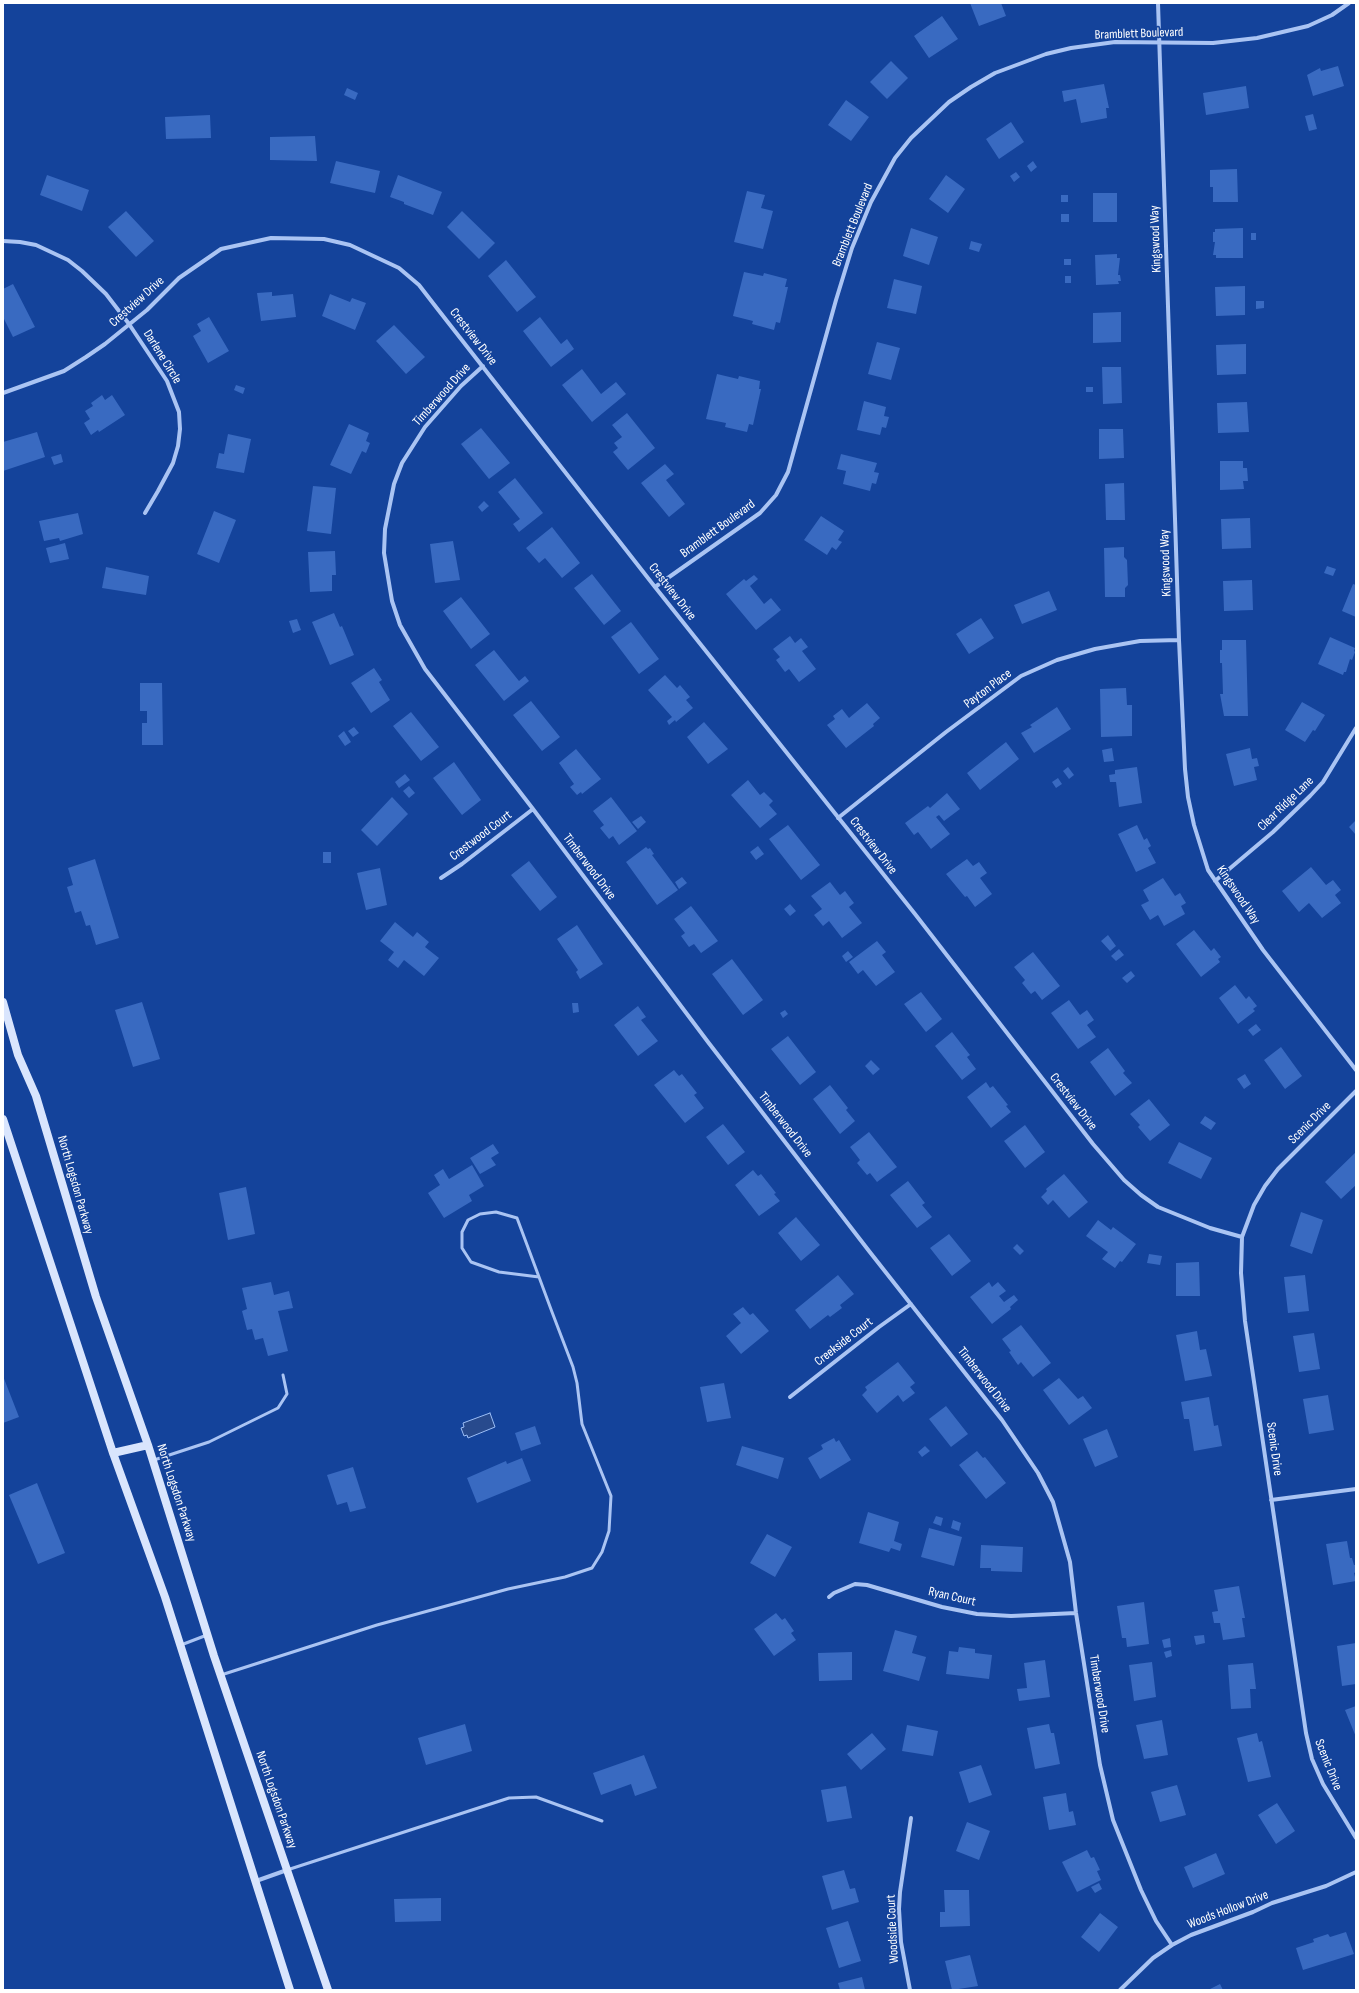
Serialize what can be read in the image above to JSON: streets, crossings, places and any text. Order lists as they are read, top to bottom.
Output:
{
  "streets": {
    "main road": ["North Logsdon Parkway"],
    "street": [
      "Bramblett Boulevard",
      "Kingswood Way",
      "Crestview Drive",
      "Darlene Circle",
      "Timberwood Drive",
      "Payton Place",
      "Clear Ridge Lane",
      "Crestwood Court",
      "Scenic Drive",
      "Creekside Court",
      "Ryan Court",
      "Woods Hollow Drive",
      "Woodside Court"
    ]
  },
  "crossings": [
    ["Bramblett Boulevard", "Kingswood Way"],
    ["Bramblett Boulevard", "Crestview Drive"],
    ["Kingswood Way", "Payton Place"],
    ["Kingswood Way", "Clear Ridge Lane"],
    ["Crestview Drive", "Darlene Circle"],
    ["Crestview Drive", "Timberwood Drive"],
    ["Crestview Drive", "Payton Place"],
    ["Crestview Drive", "Scenic Drive"],
    ["Timberwood Drive", "Crestwood Court"],
    ["Timberwood Drive", "Creekside Court"],
    ["Timberwood Drive", "Ryan Court"],
    ["Timberwood Drive", "Woods Hollow Drive"]
  ]
}
